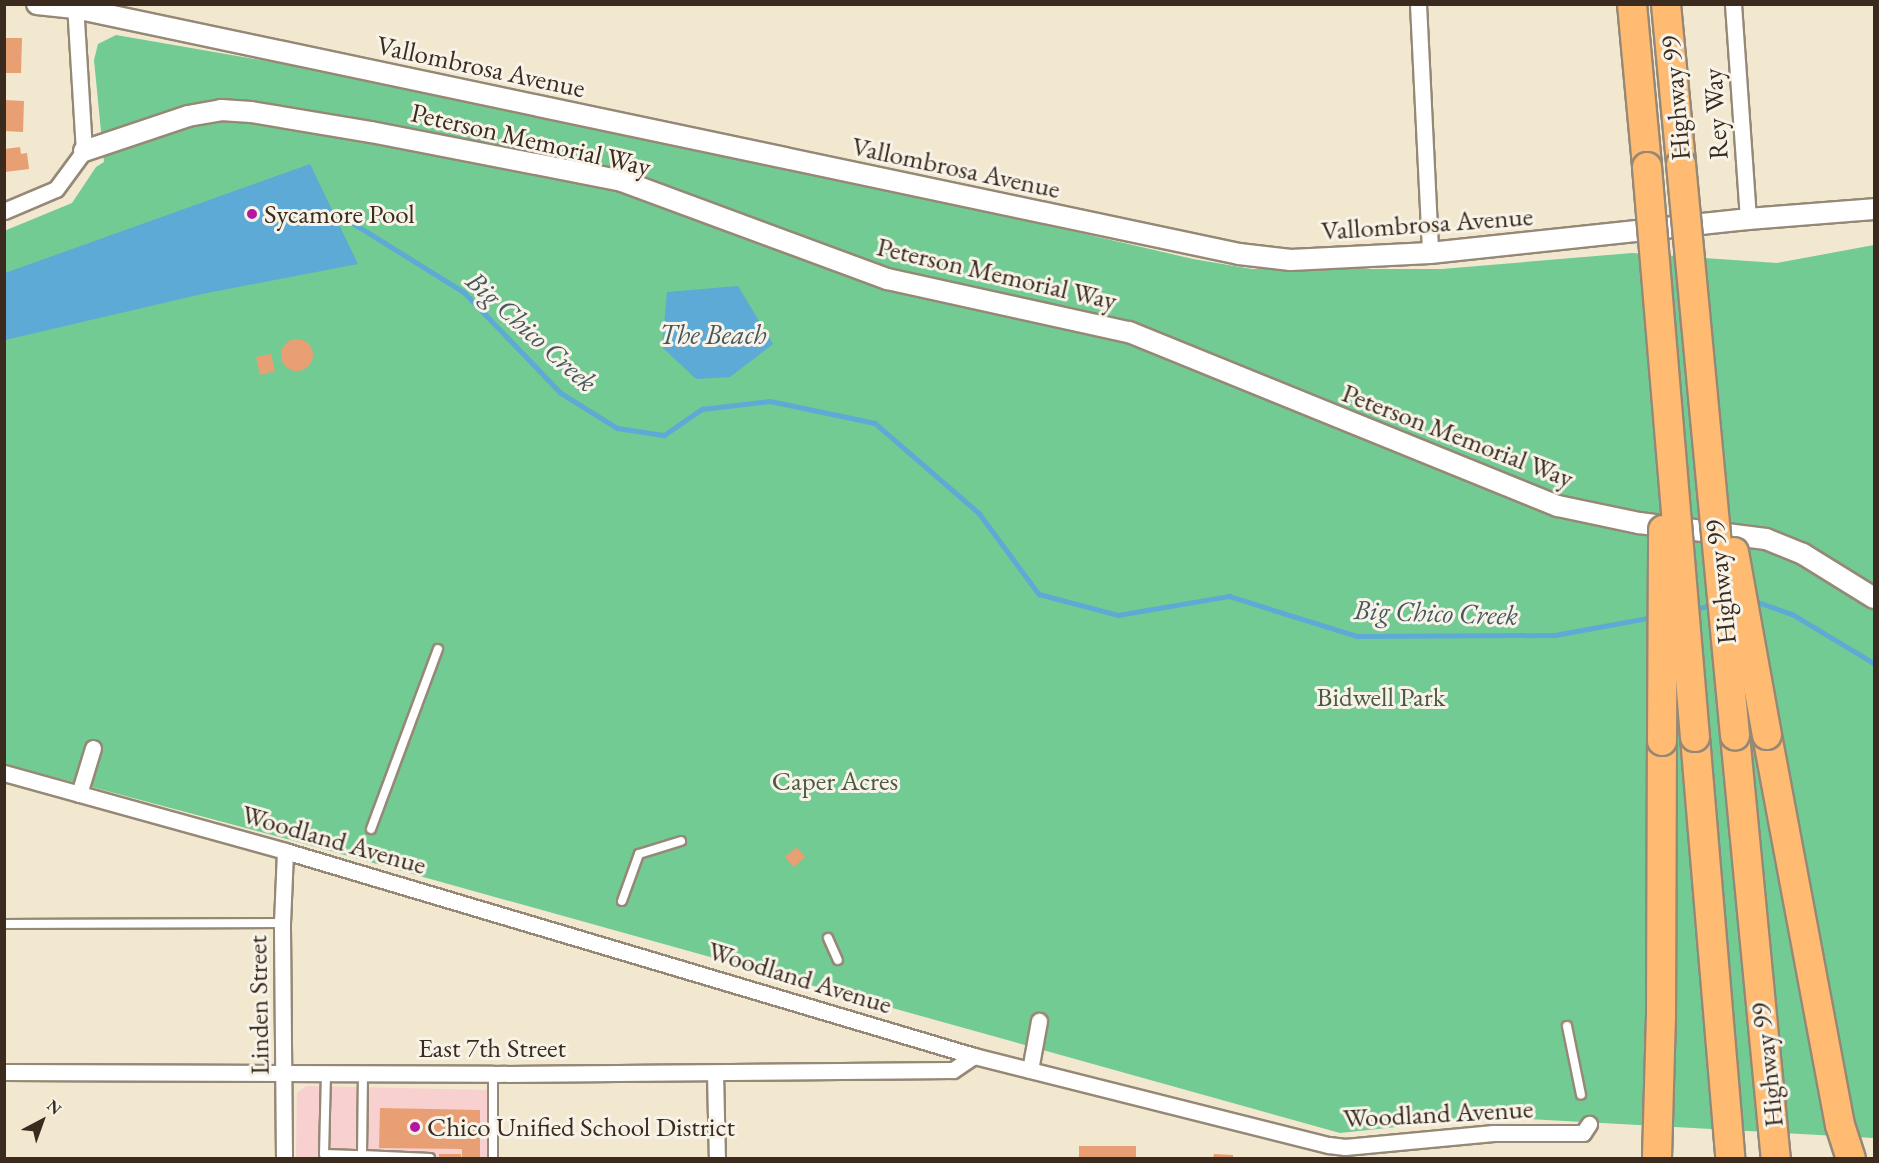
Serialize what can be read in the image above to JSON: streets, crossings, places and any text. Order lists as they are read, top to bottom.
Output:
{
  "streets": {
    "highway": ["Highway 99"],
    "street": [
      "Vallombrosa Avenue",
      "Rey Way",
      "Peterson Memorial Way",
      "Woodland Avenue",
      "Linden Street",
      "East 7th Street"
    ]
  },
  "crossings": [
    ["Vallombrosa Avenue", "Rey Way"],
    ["Woodland Avenue", "Linden Street"],
    ["Woodland Avenue", "East 7th Street"],
    ["Linden Street", "East 7th Street"]
  ],
  "water": ["Big Chico Creek", "The Beach"],
  "parks": ["Bidwell Park", "Caper Acres"],
  "places": ["Sycamore Pool", "Chico Unified School District"],
  "north": "top right"
}
